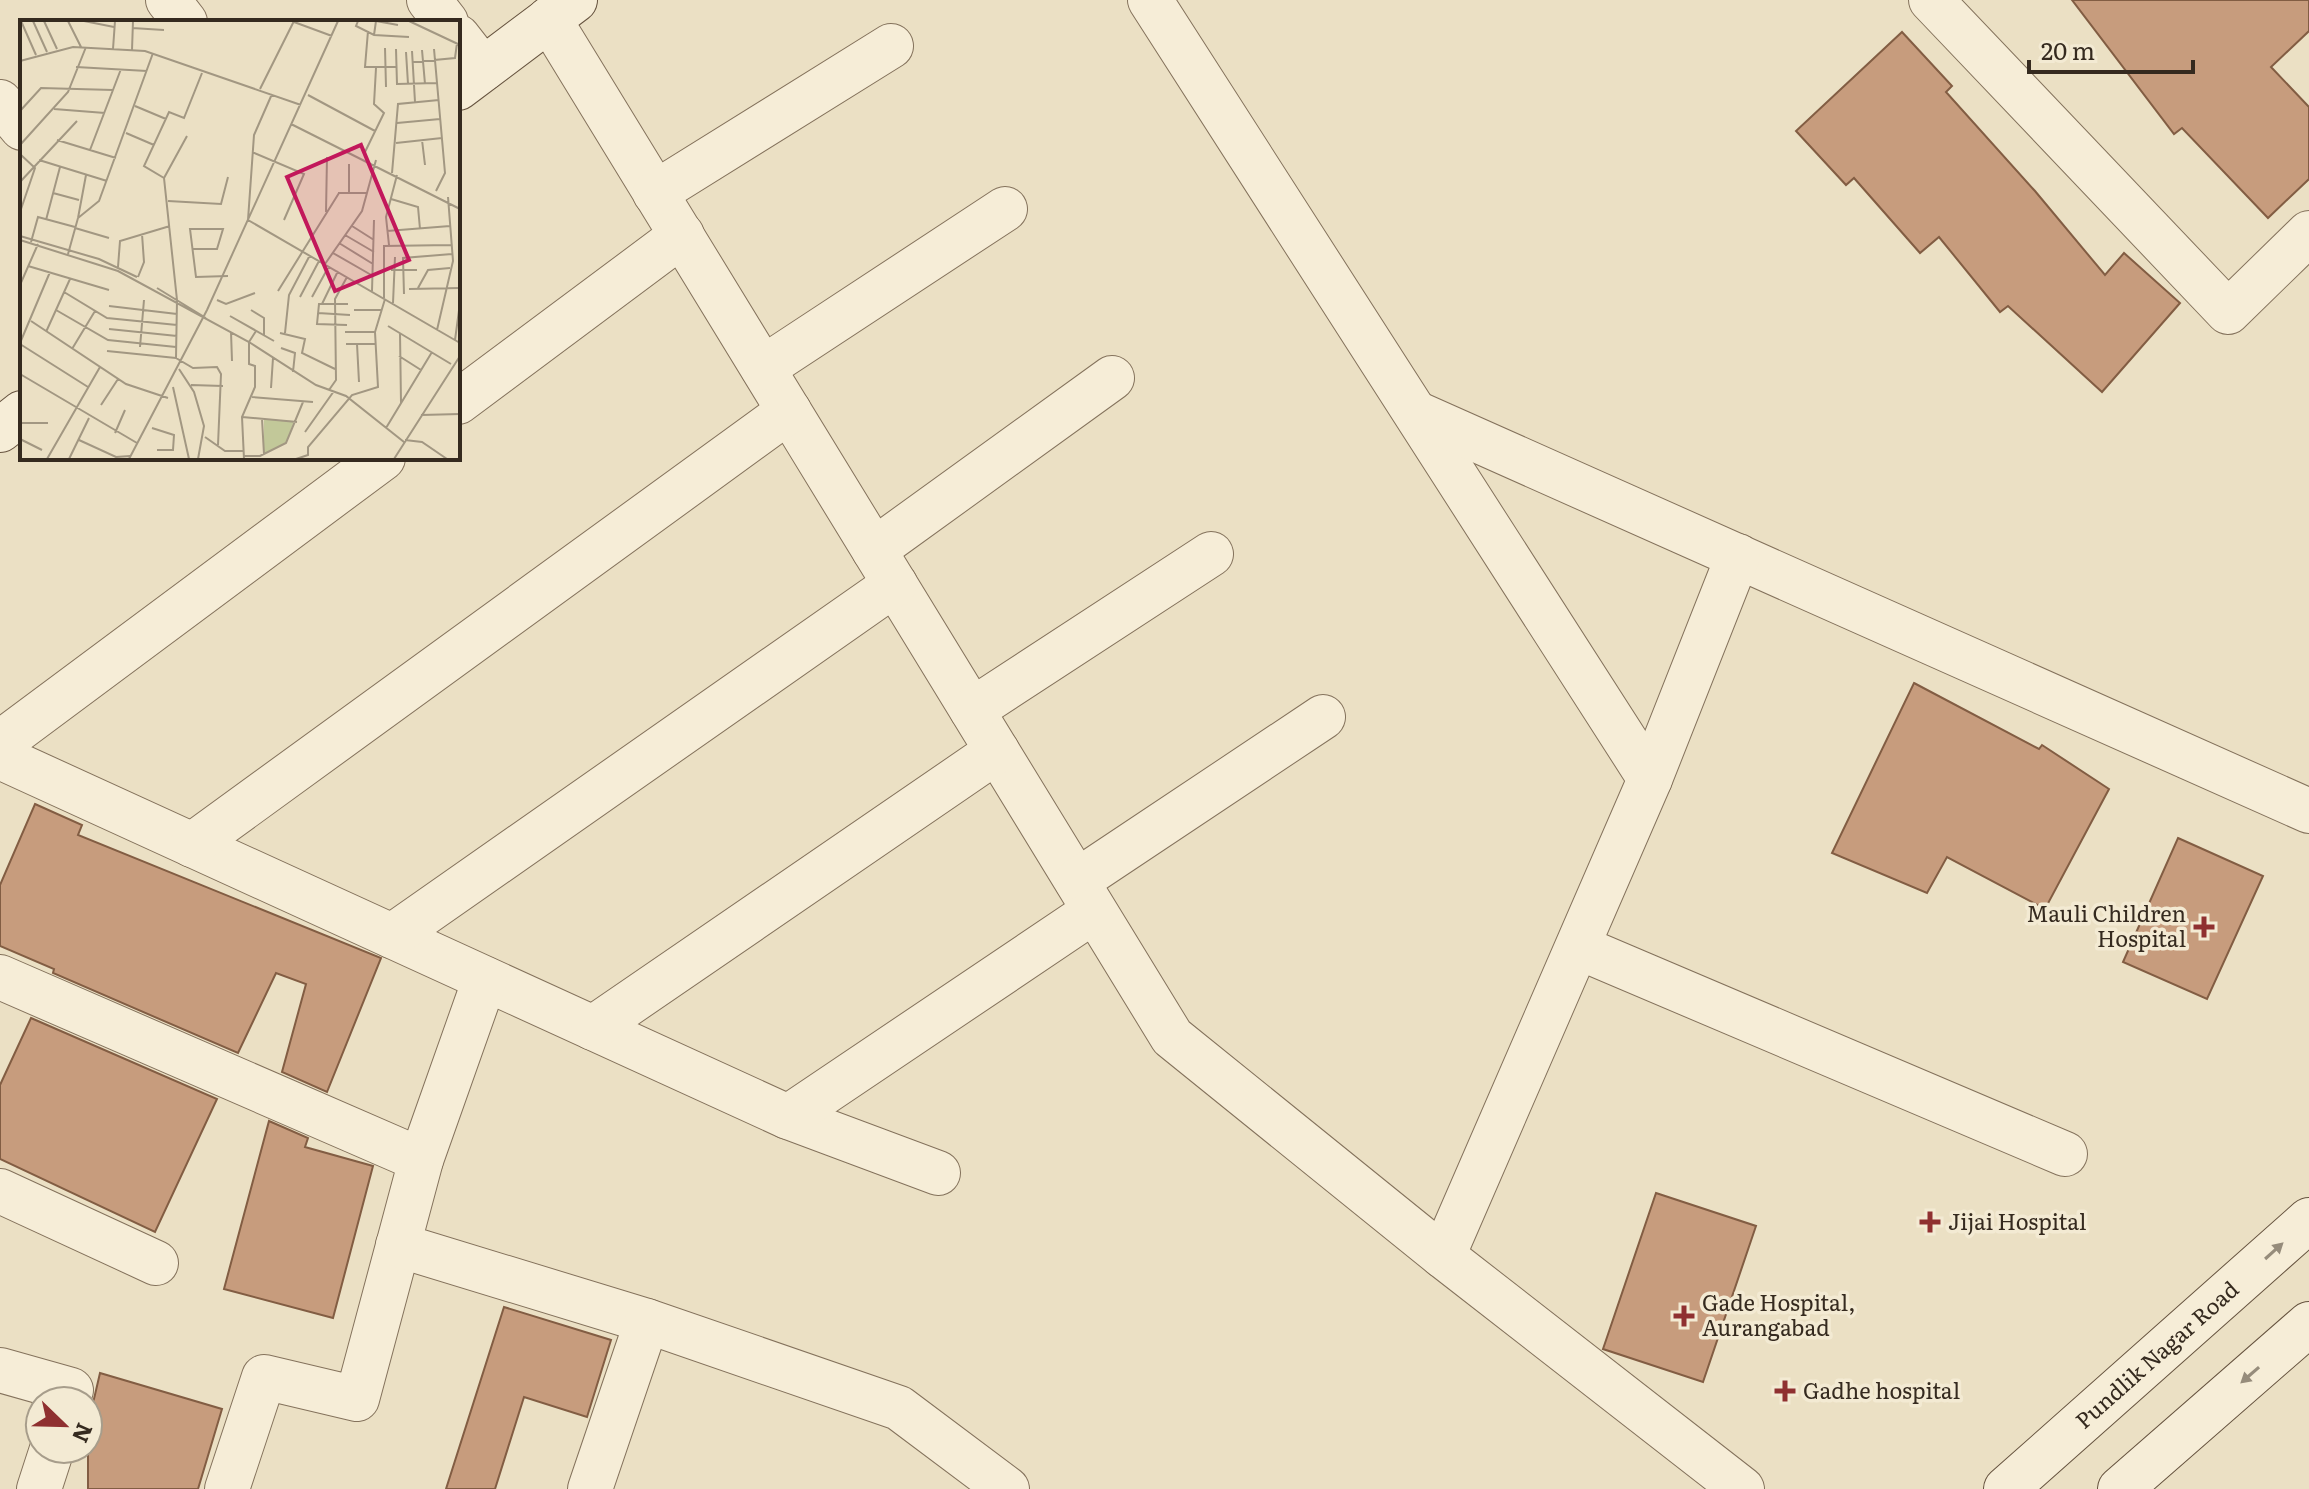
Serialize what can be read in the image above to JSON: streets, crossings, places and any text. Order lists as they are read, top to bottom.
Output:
{
  "streets": {
    "street": ["Pundlik Nagar Road"]
  },
  "places": {
    "health": [
      "Mauli Children Hospital",
      "Jijai Hospital",
      "Gade Hospital, Aurangabad",
      "Gadhe hospital"
    ]
  },
  "scale_bar": "20 m",
  "north": "bottom right"
}
